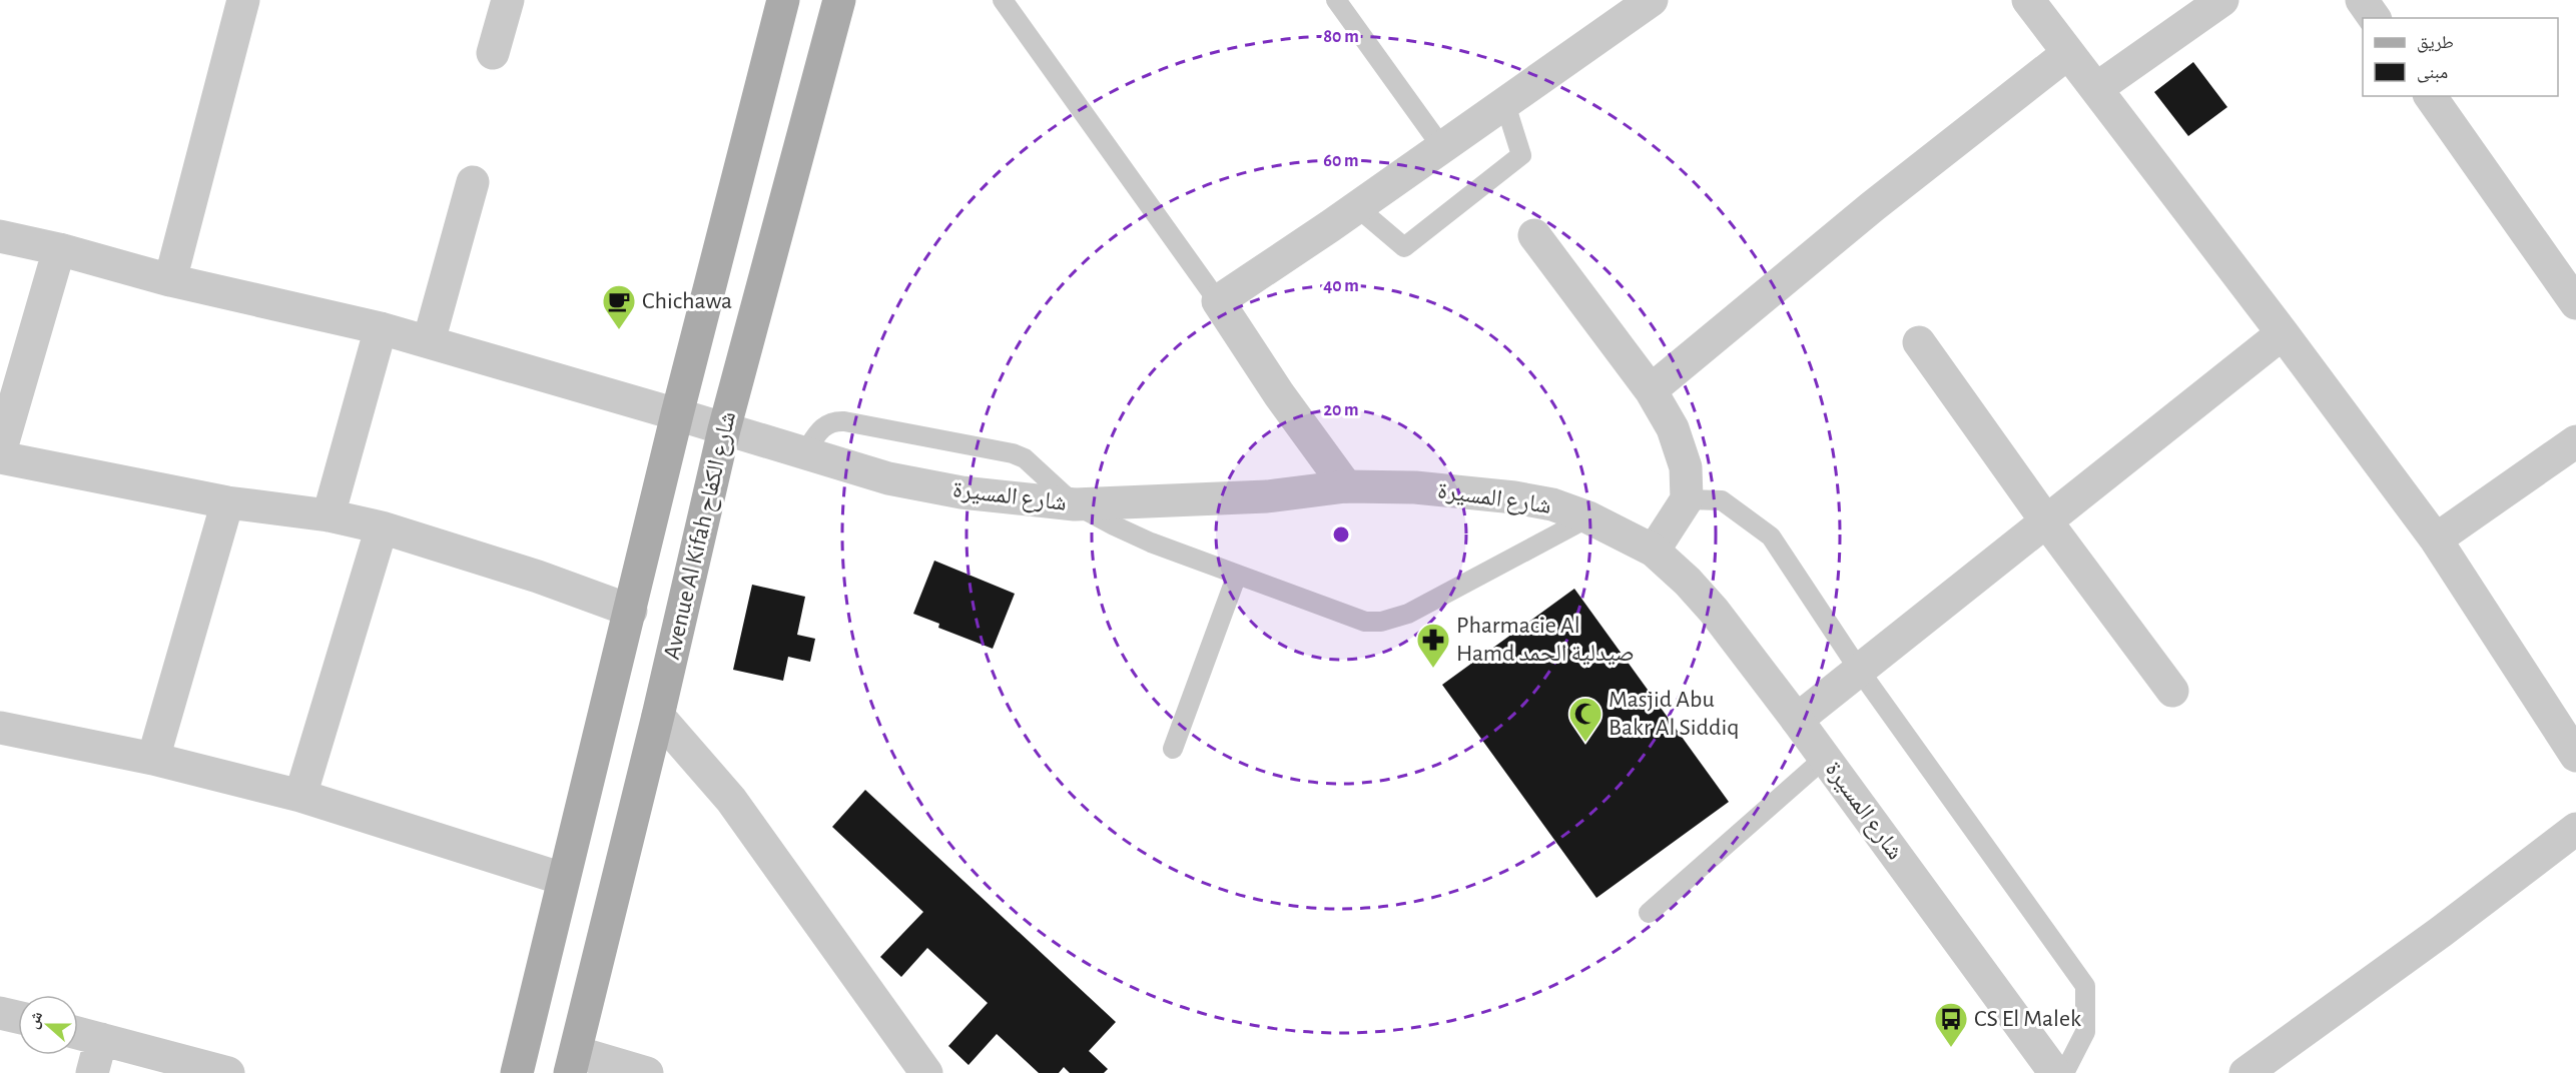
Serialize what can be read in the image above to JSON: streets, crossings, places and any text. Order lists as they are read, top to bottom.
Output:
{
  "streets": {
    "main road": ["Avenue Al Kifah شارع الكفاح"],
    "street": ["شارع المسيرة"]
  },
  "crossings": [
    ["شارع المسيرة", "Avenue Al Kifah شارع الكفاح"]
  ],
  "places": {
    "cafe": ["Chichawa"],
    "pharmacy": ["Pharmacie Al Hamd صيدلية الحمد"],
    "mosque": ["Masjid Abu Bakr Al Siddiq"],
    "bus stop": ["CS El Malek"]
  },
  "legend": ["طريق", "مبنى"],
  "north": "left",
  "rings": [
    "80 m",
    "60 m",
    "40 m",
    "20 m"
  ]
}
